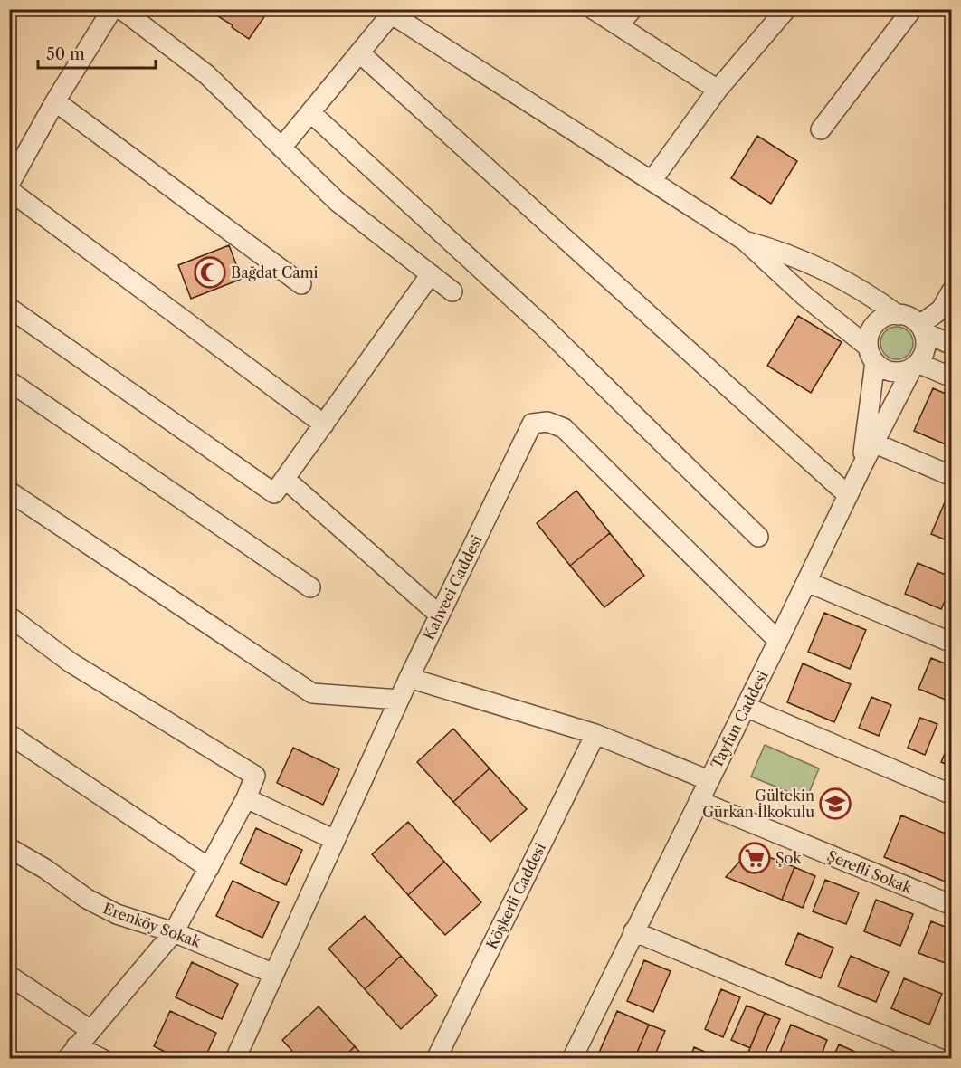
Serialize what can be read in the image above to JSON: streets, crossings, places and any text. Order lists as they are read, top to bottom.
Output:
{
  "streets": {
    "street": [
      "Kahveci Caddesi",
      "Tayfun Caddesi",
      "Şerefli Sokak",
      "Köşkerli Caddesi",
      "Erenköy Sokak"
    ]
  },
  "crossings": [
    ["Kahveci Caddesi", "Tayfun Caddesi"],
    ["Kahveci Caddesi", "Erenköy Sokak"],
    ["Tayfun Caddesi", "Şerefli Sokak"]
  ],
  "places": {
    "mosque": ["Bağdat Cami"],
    "school or university": ["Gültekin Gürkan İlkokulu"],
    "supermarket": ["Şok"]
  },
  "scale_bar": "50 m"
}
